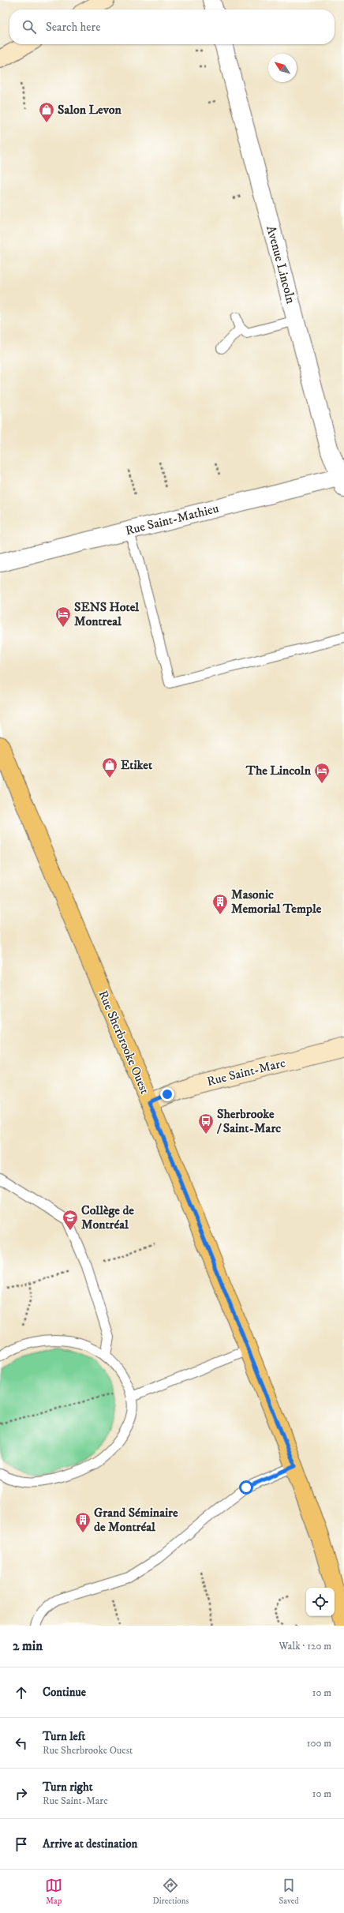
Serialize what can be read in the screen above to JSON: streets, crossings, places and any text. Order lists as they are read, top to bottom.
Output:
{
  "streets": {
    "main road": ["Rue Sherbrooke Ouest"],
    "street": ["Avenue Lincoln", "Rue Saint-Mathieu", "Rue Saint-Marc"]
  },
  "crossings": [
    ["Avenue Lincoln", "Rue Saint-Mathieu"],
    ["Rue Sherbrooke Ouest", "Rue Saint-Marc"]
  ],
  "places": {
    "shop": ["Salon Levon", "Etiket"],
    "hotel": ["SENS Hotel Montreal", "The Lincoln"],
    "building": ["Masonic Memorial Temple", "Grand Séminaire de Montréal"],
    "bus stop": ["Sherbrooke / Saint-Marc"],
    "school or university": ["Collège de Montréal"]
  },
  "north": "top left",
  "page": {
    "search": "Search here",
    "heading": ["2 min", "Walk · 120 m"],
    "list": [
      ["Continue", "10 m"],
      ["Turn left", "Rue Sherbrooke Ouest", "100 m"],
      ["Turn right", "Rue Saint-Marc", "10 m"],
      "Arrive at destination"
    ],
    "nav": ["Map", "Directions", "Saved"]
  }
}
